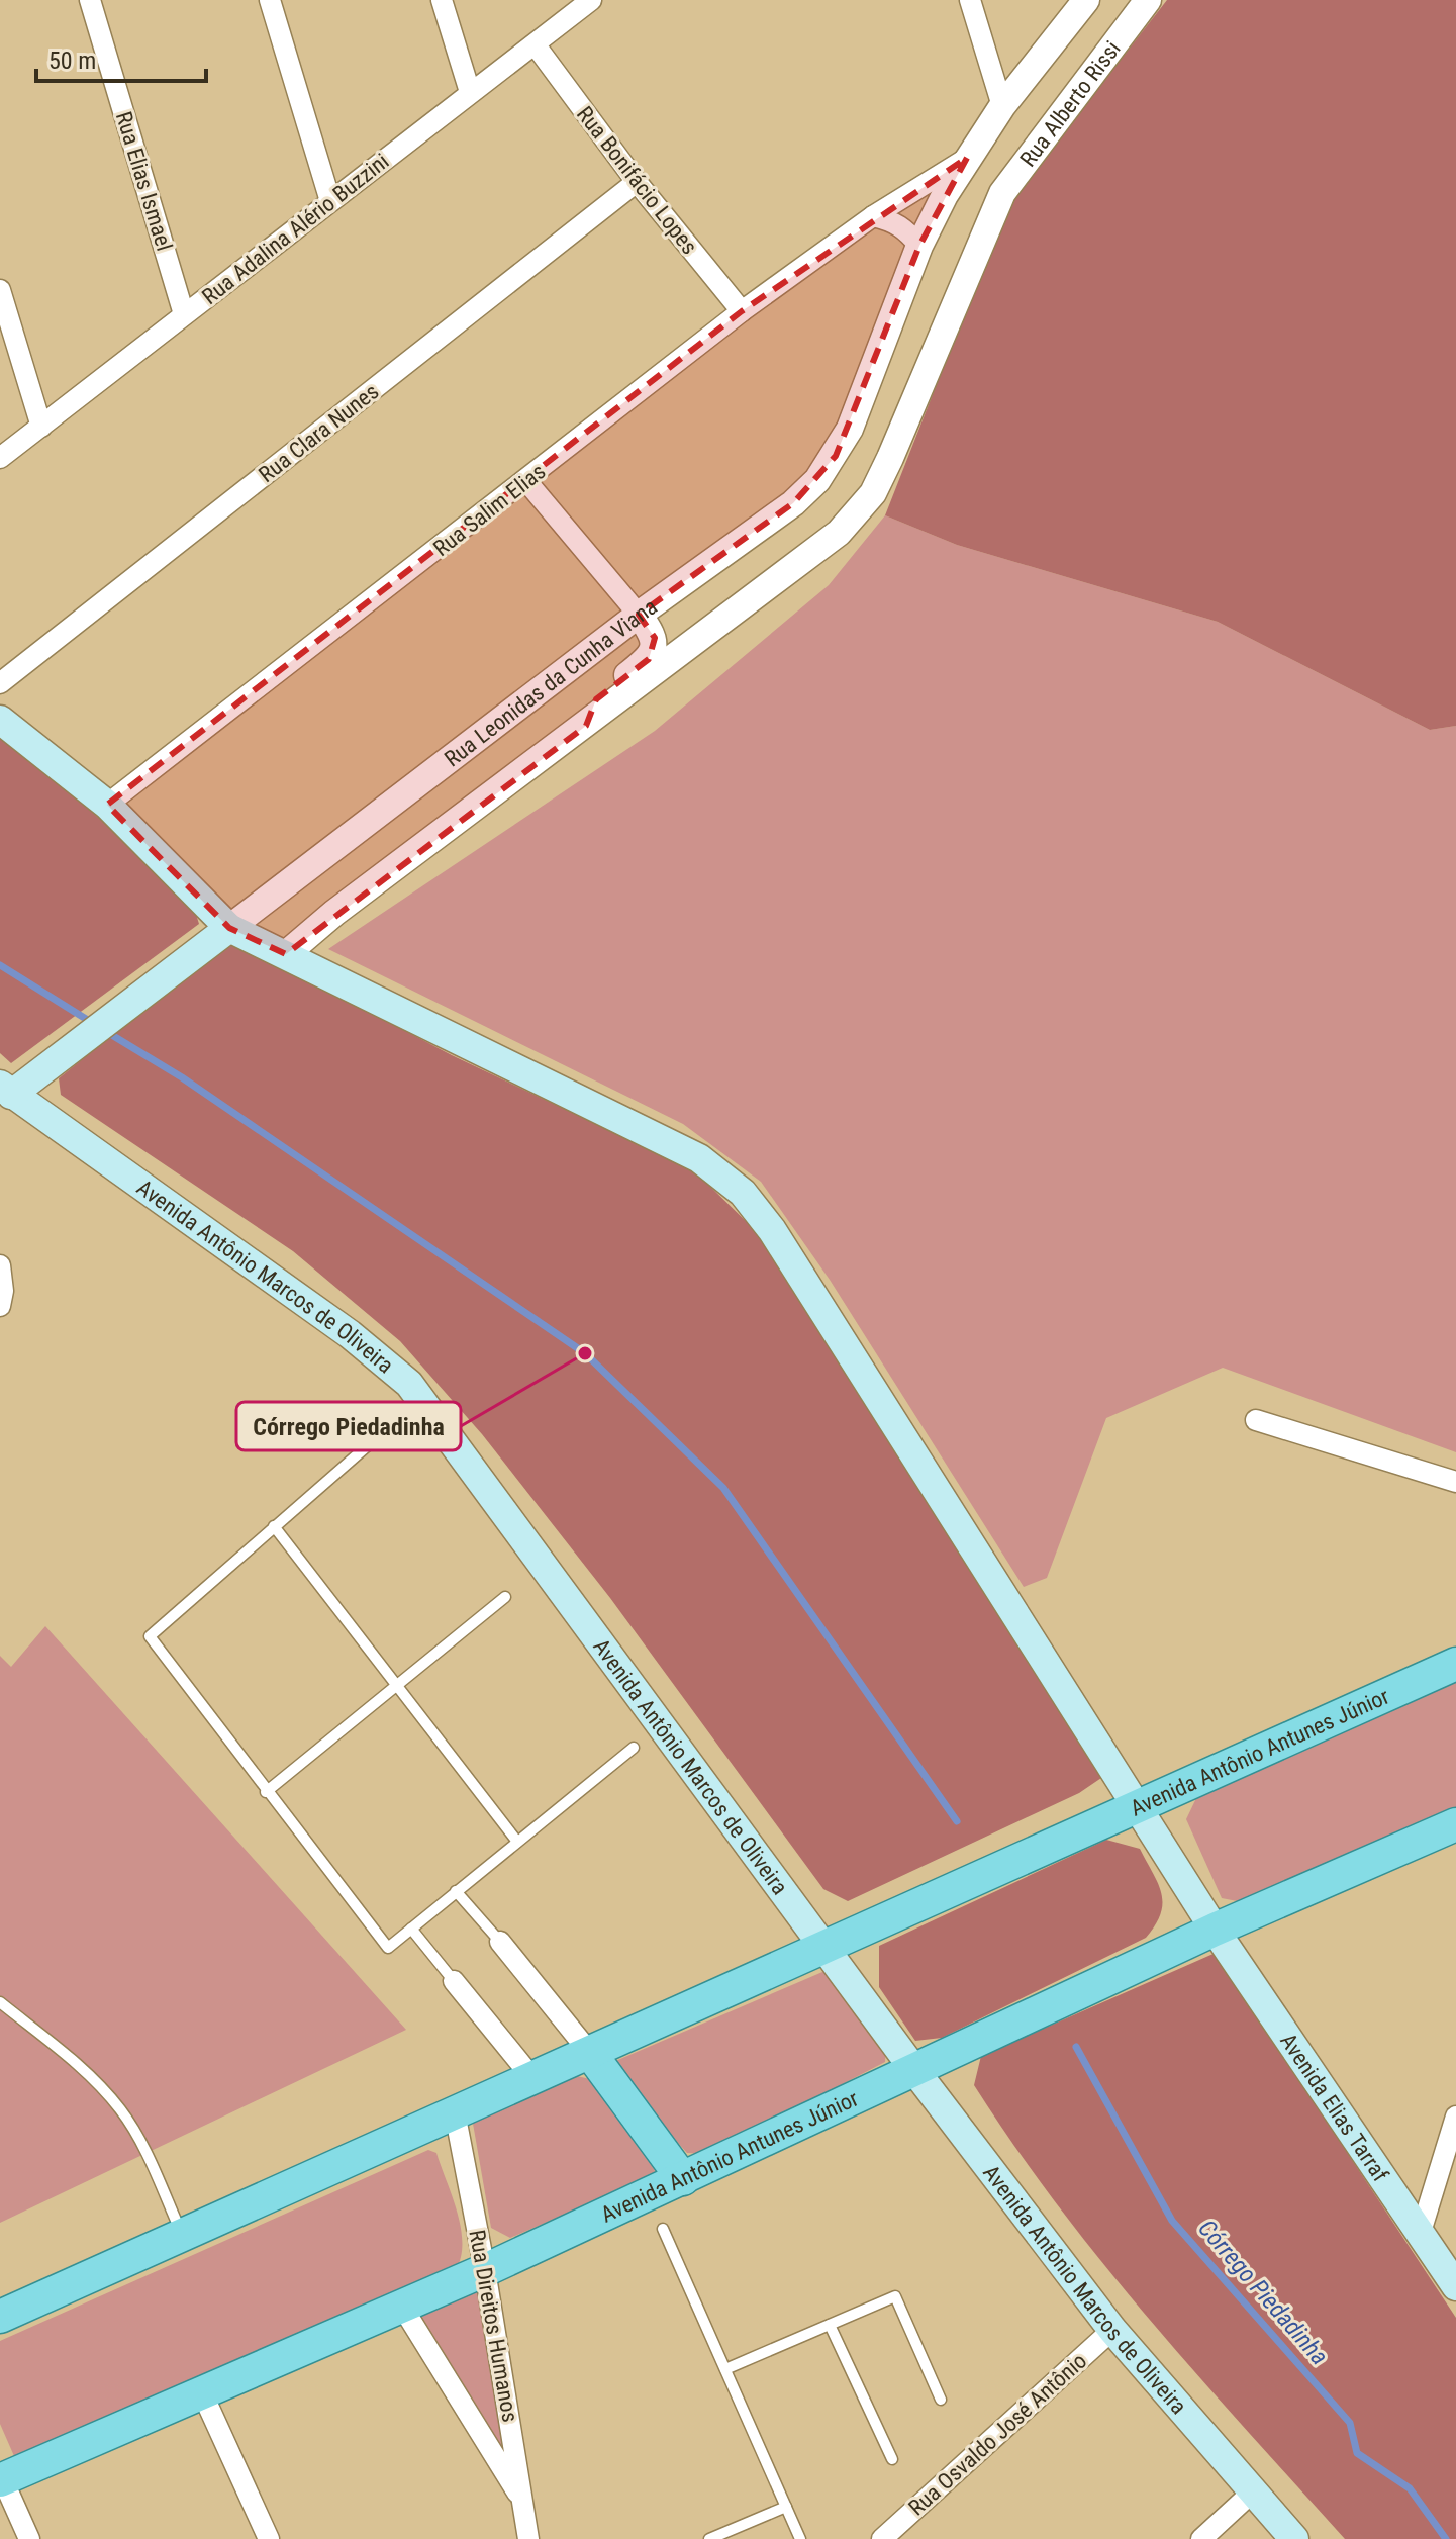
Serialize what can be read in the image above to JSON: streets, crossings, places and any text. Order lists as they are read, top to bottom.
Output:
{
  "streets": {
    "main road": [
      "Rua Leonidas da Cunha Viana",
      "Avenida Antônio Marcos de Oliveira",
      "Avenida Antônio Antunes Júnior",
      "Avenida Elias Tarraf"
    ],
    "street": [
      "Rua Alberto Rissi",
      "Rua Bonifácio Lopes",
      "Rua Elias Ismael",
      "Rua Adalina Alério Buzzini",
      "Rua Clara Nunes",
      "Rua Salim Elias",
      "Rua Direitos Humanos",
      "Rua Osvaldo José Antônio"
    ]
  },
  "crossings": [
    ["Rua Bonifácio Lopes", "Rua Adalina Alério Buzzini"],
    ["Rua Bonifácio Lopes", "Rua Clara Nunes"],
    ["Rua Bonifácio Lopes", "Rua Salim Elias"],
    ["Rua Elias Ismael", "Rua Adalina Alério Buzzini"],
    ["Rua Salim Elias", "Rua Leonidas da Cunha Viana"],
    ["Rua Leonidas da Cunha Viana", "Avenida Antônio Marcos de Oliveira"],
    ["Avenida Antônio Marcos de Oliveira", "Avenida Antônio Antunes Júnior"],
    ["Avenida Antônio Marcos de Oliveira", "Rua Osvaldo José Antônio"],
    ["Avenida Antônio Antunes Júnior", "Avenida Elias Tarraf"],
    ["Avenida Antônio Antunes Júnior", "Rua Direitos Humanos"]
  ],
  "water": ["Córrego Piedadinha"],
  "places": ["Córrego Piedadinha"],
  "scale_bar": "50 m"
}
